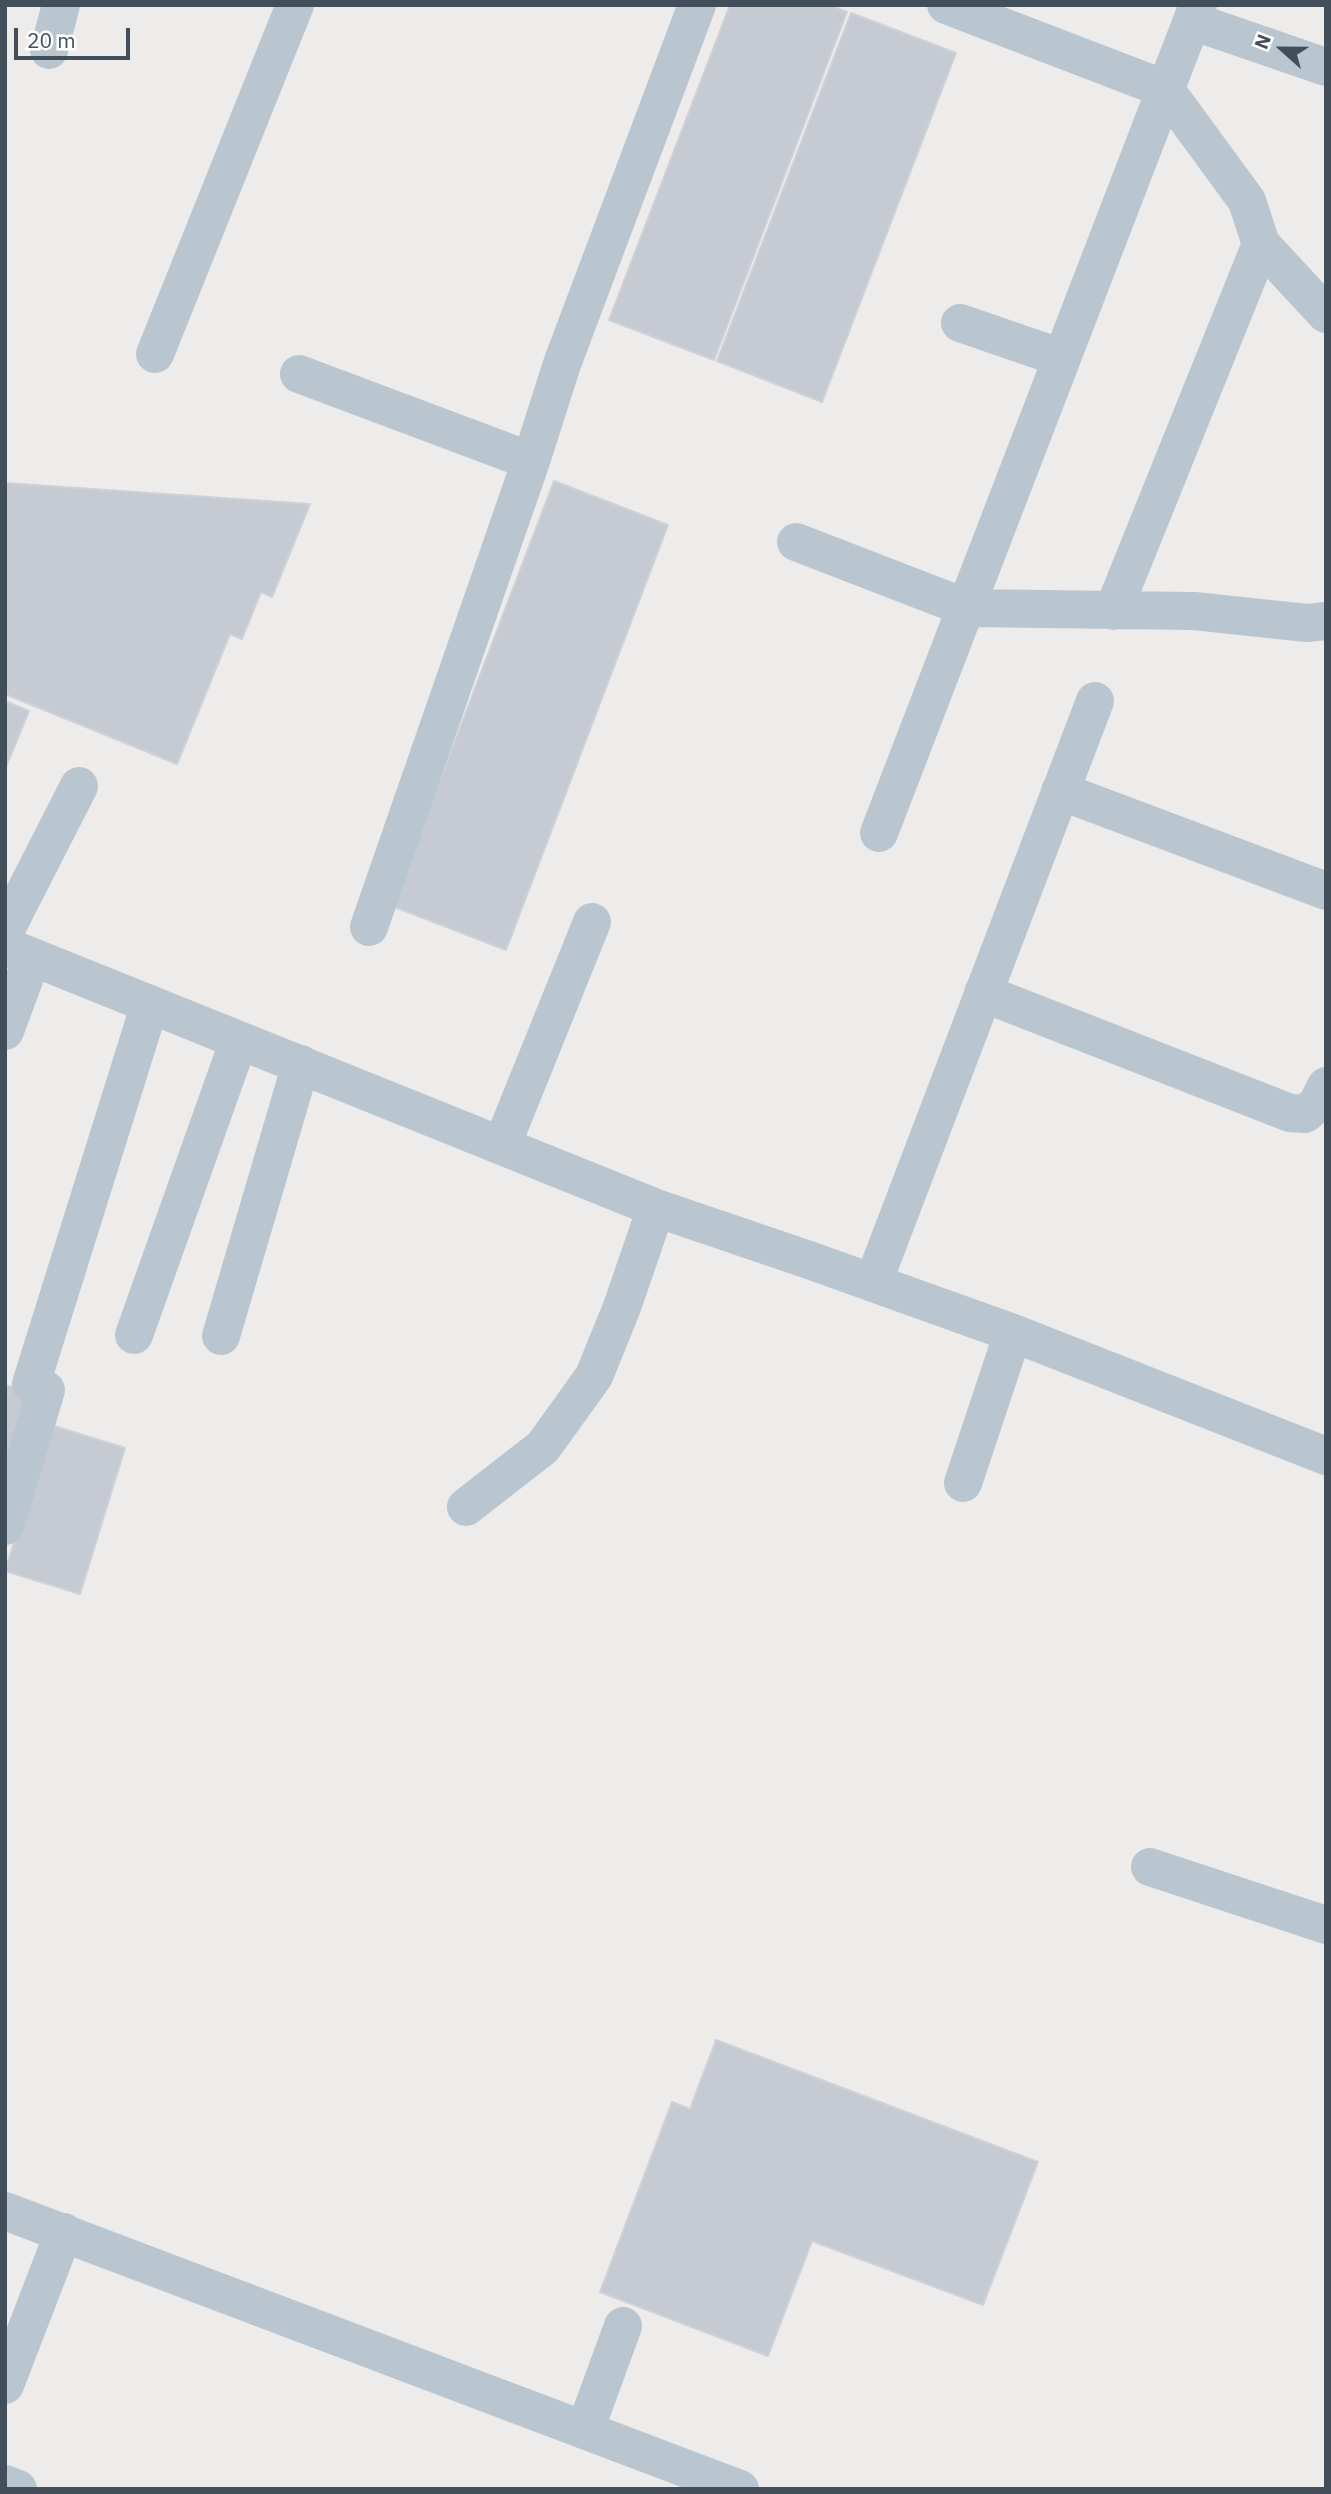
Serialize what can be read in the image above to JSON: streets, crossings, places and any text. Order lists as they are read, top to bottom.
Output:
{
  "scale_bar": "20 m",
  "north": "left"
}
